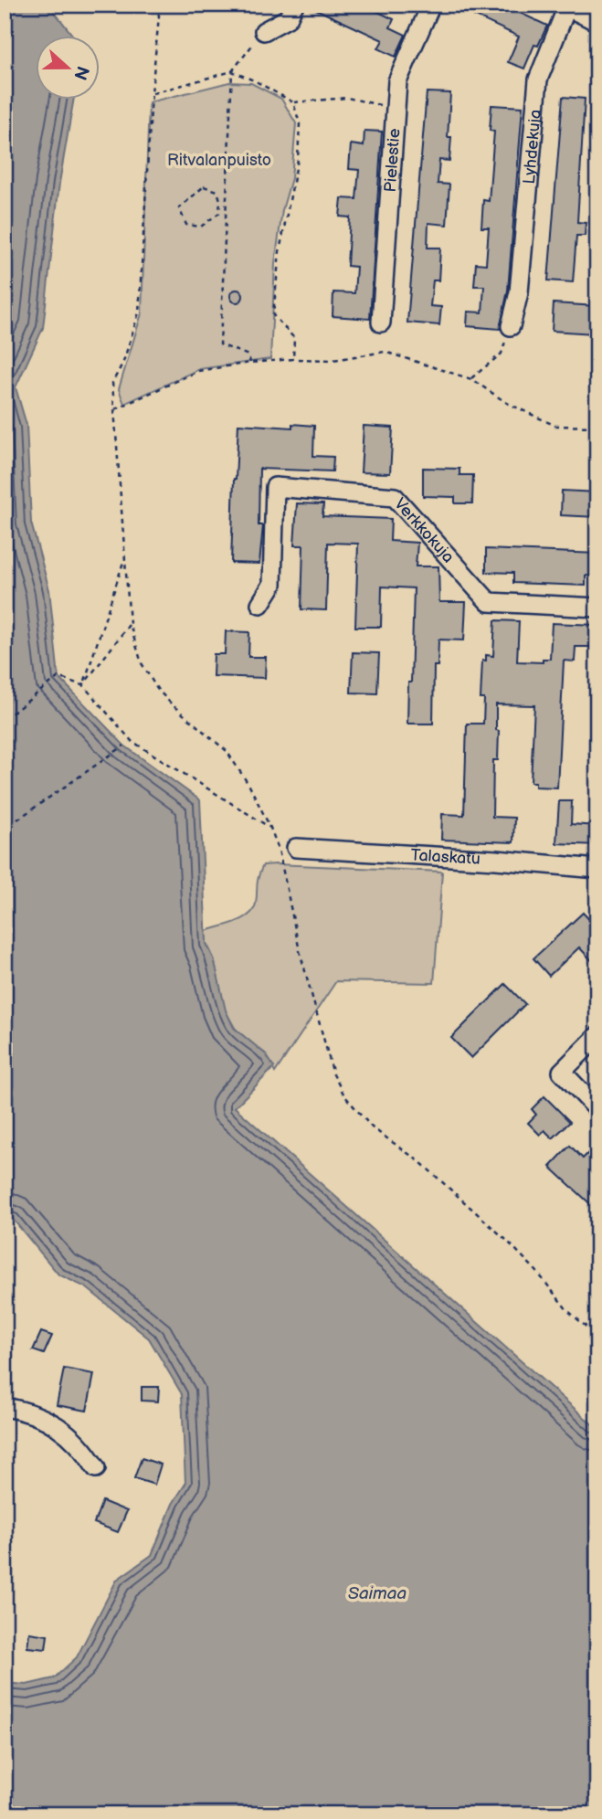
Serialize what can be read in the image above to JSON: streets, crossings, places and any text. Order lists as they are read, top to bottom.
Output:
{
  "streets": {
    "street": [
      "Lyhdekuja",
      "Pielestie",
      "Verkkokuja",
      "Talaskatu"
    ]
  },
  "water": ["Saimaa"],
  "parks": ["Ritvalanpuisto"],
  "north": "right"
}
